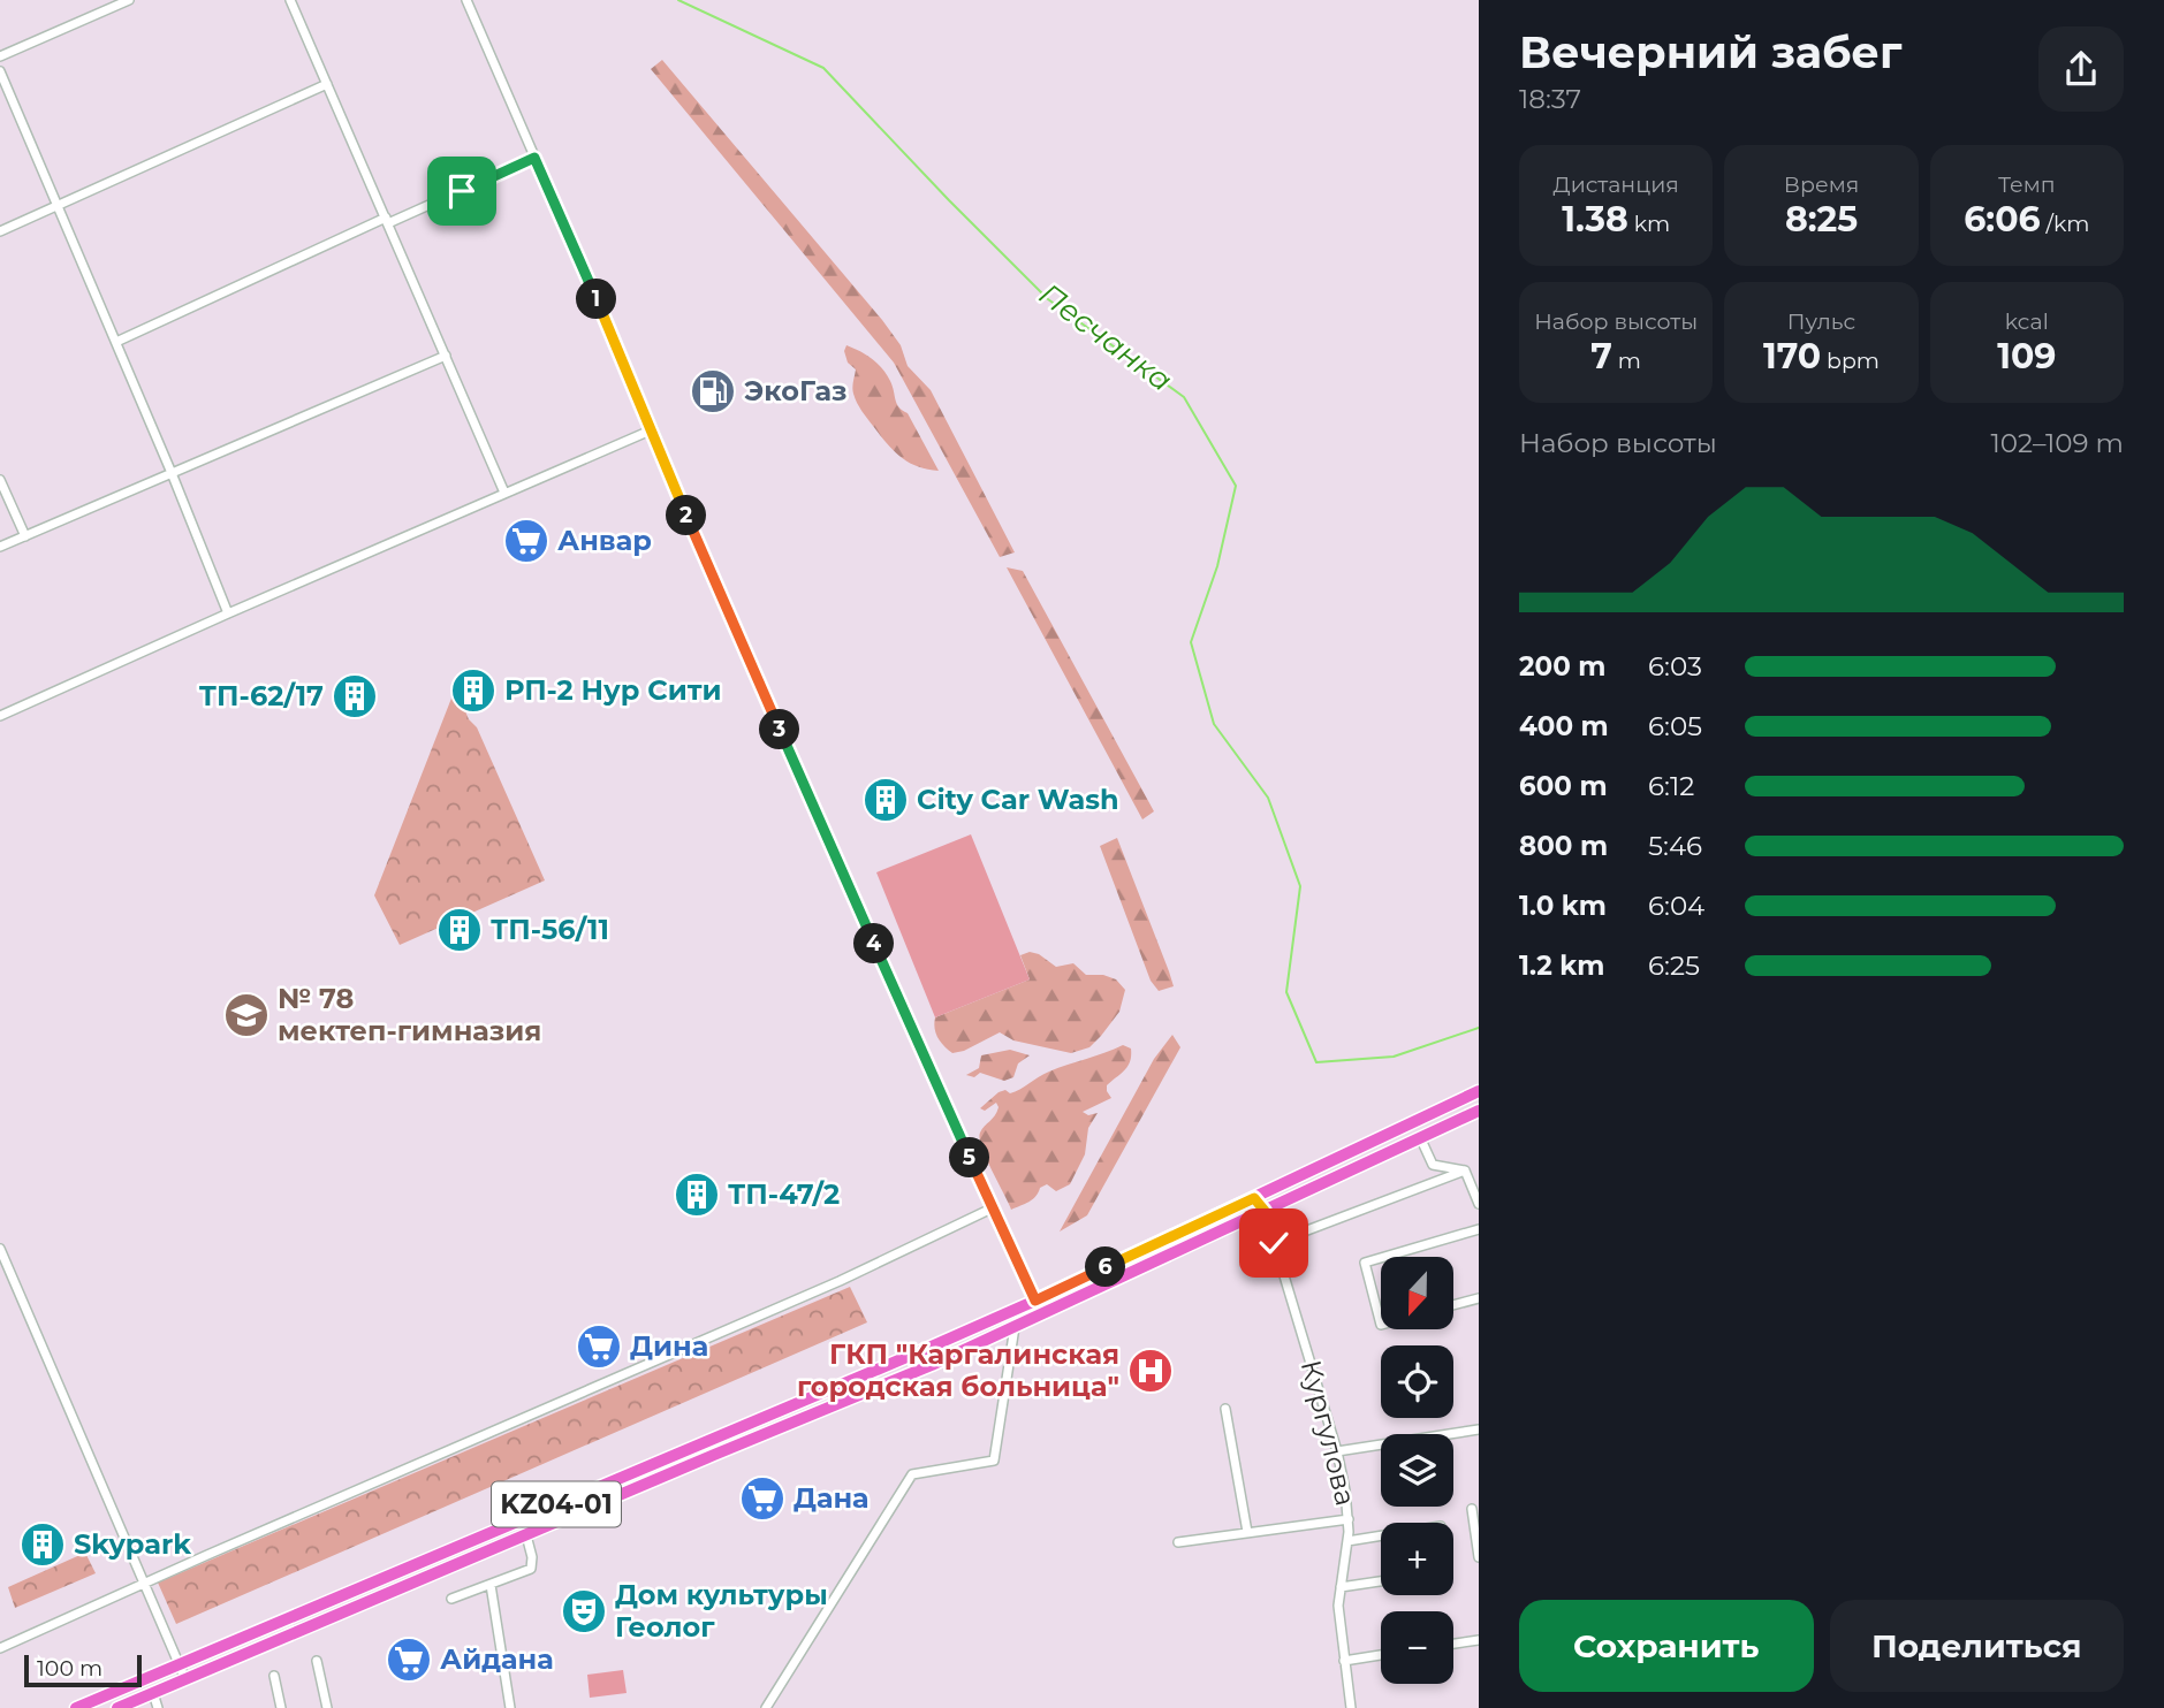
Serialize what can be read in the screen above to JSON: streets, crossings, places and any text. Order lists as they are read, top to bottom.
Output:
{
  "streets": {
    "main road": ["KZ04-01"],
    "street": ["Кургулова"]
  },
  "crossings": [
    ["Кургулова", "KZ04-01"]
  ],
  "water": ["Песчанка"],
  "places": {
    "fuel station": ["ЭкоГаз"],
    "supermarket": [
      "Анвар",
      "Дина",
      "Дана",
      "Айдана"
    ],
    "building": [
      "РП-2 Нур Сити",
      "ТП-62/17",
      "City Car Wash",
      "ТП-56/11",
      "ТП-47/2",
      "Skypark"
    ],
    "school or university": ["№ 78 мектеп-гимназия"],
    "hospital": ["ГКП \"Каргалинская городская больница\""],
    "theatre": ["Дом культуры Геолог"]
  },
  "scale_bar": "100 m",
  "north": "bottom",
  "page": {
    "heading": ["Вечерний забег", "18:37"],
    "stats": [
      ["Дистанция", "1.38 km"],
      ["Время", "8:25"],
      ["Темп", "6:06 /km"],
      ["Набор высоты", "7 m"],
      ["Пульс", "170 bpm"],
      ["kcal", "109"]
    ],
    "pins": [
      "1",
      "2",
      "3",
      "4",
      "5",
      "6"
    ],
    "chart": ["Набор высоты", "102–109 m"],
    "list": [
      {
        "name": "200 m",
        "note": "6:03"
      },
      {
        "name": "400 m",
        "note": "6:05"
      },
      {
        "name": "600 m",
        "note": "6:12"
      },
      {
        "name": "800 m",
        "note": "5:46"
      },
      {
        "name": "1.0 km",
        "note": "6:04"
      },
      {
        "name": "1.2 km",
        "note": "6:25"
      }
    ],
    "map_buttons": ["+", "−"],
    "buttons": ["Сохранить", "Поделиться"],
    "scale": "100 m"
  }
}
